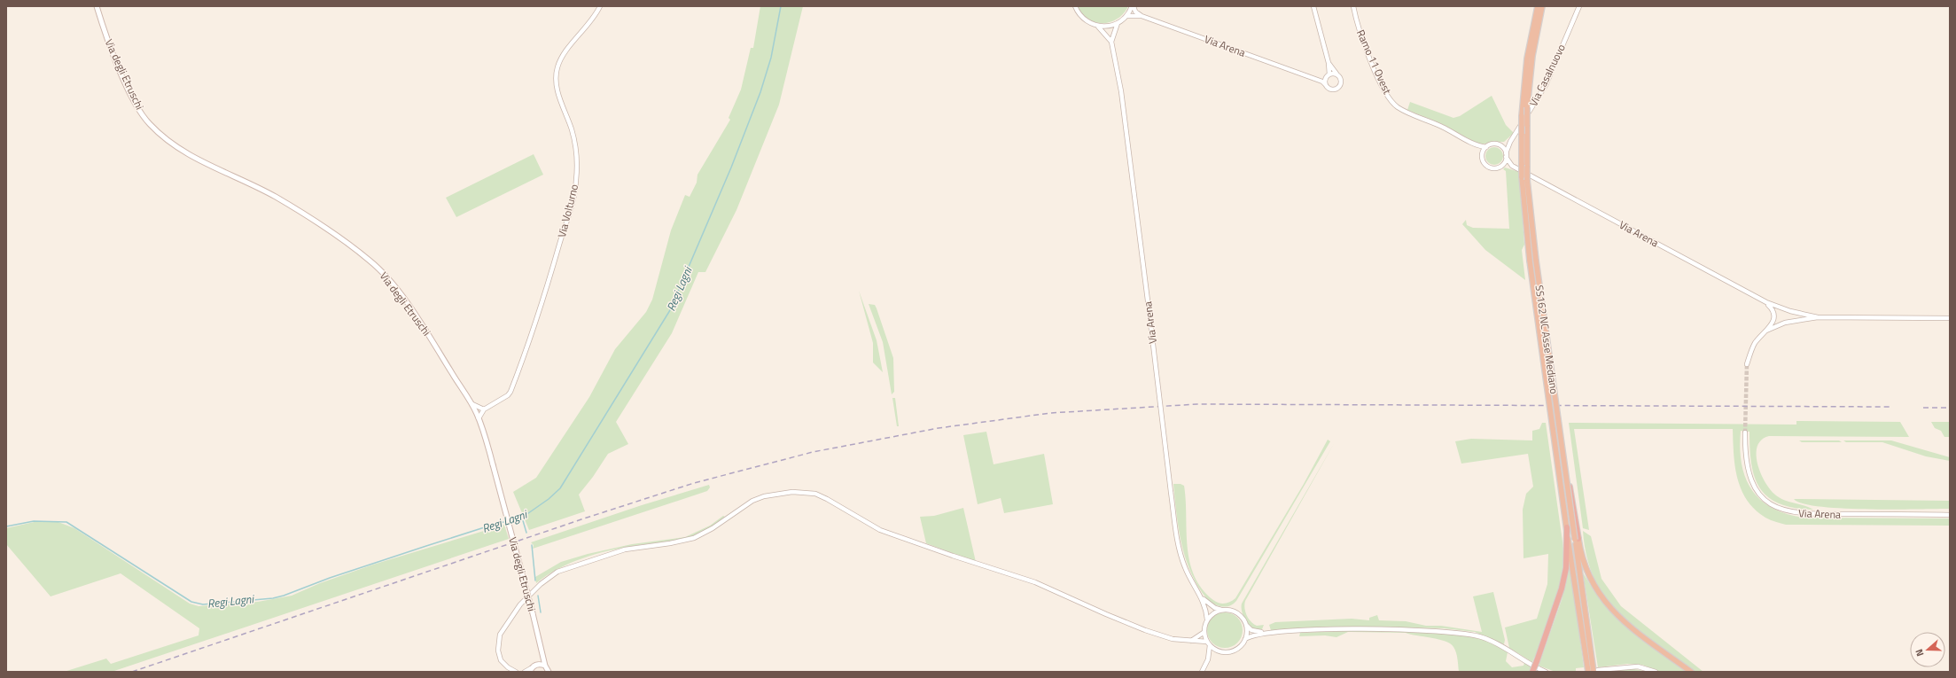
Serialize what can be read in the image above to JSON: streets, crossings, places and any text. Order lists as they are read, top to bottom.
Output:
{
  "streets": {
    "highway": ["SS162 NC Asse Mediano"],
    "main road": ["Via degli Etruschi"],
    "street": [
      "Via Arena",
      "Ramo 11 Ovest",
      "Via Casalnuovo",
      "Via Volturno"
    ]
  },
  "crossings": [
    ["Via Arena", "Via Casalnuovo"],
    ["Via degli Etruschi", "Via Volturno"]
  ],
  "water": ["Regi Lagni"],
  "north": "left"
}
